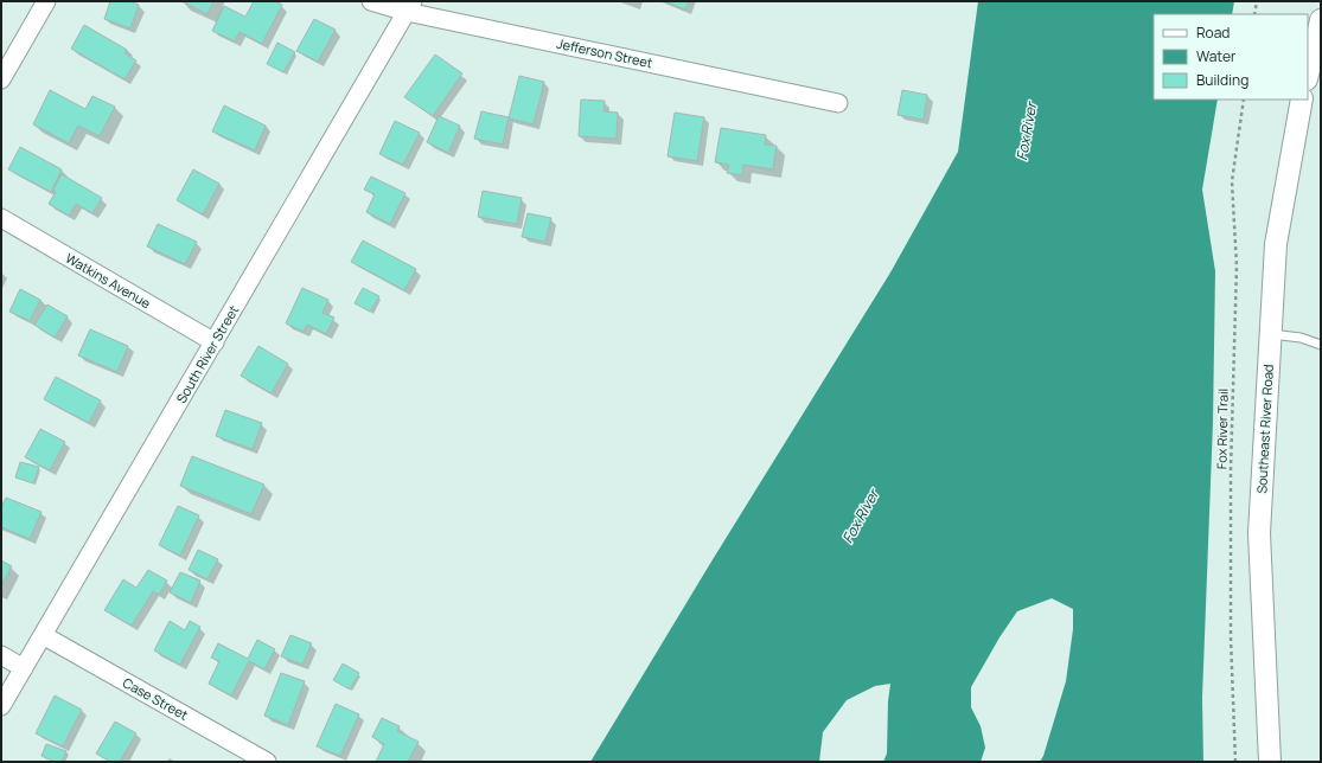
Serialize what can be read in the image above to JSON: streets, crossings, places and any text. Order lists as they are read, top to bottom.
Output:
{
  "streets": {
    "street": [
      "Jefferson Street",
      "Watkins Avenue",
      "South River Street",
      "Southeast River Road",
      "Case Street"
    ],
    "path": ["Fox River Trail"]
  },
  "crossings": [
    ["Jefferson Street", "South River Street"],
    ["Watkins Avenue", "South River Street"],
    ["South River Street", "Case Street"]
  ],
  "water": ["Fox River"],
  "legend": ["Road", "Water", "Building"]
}
